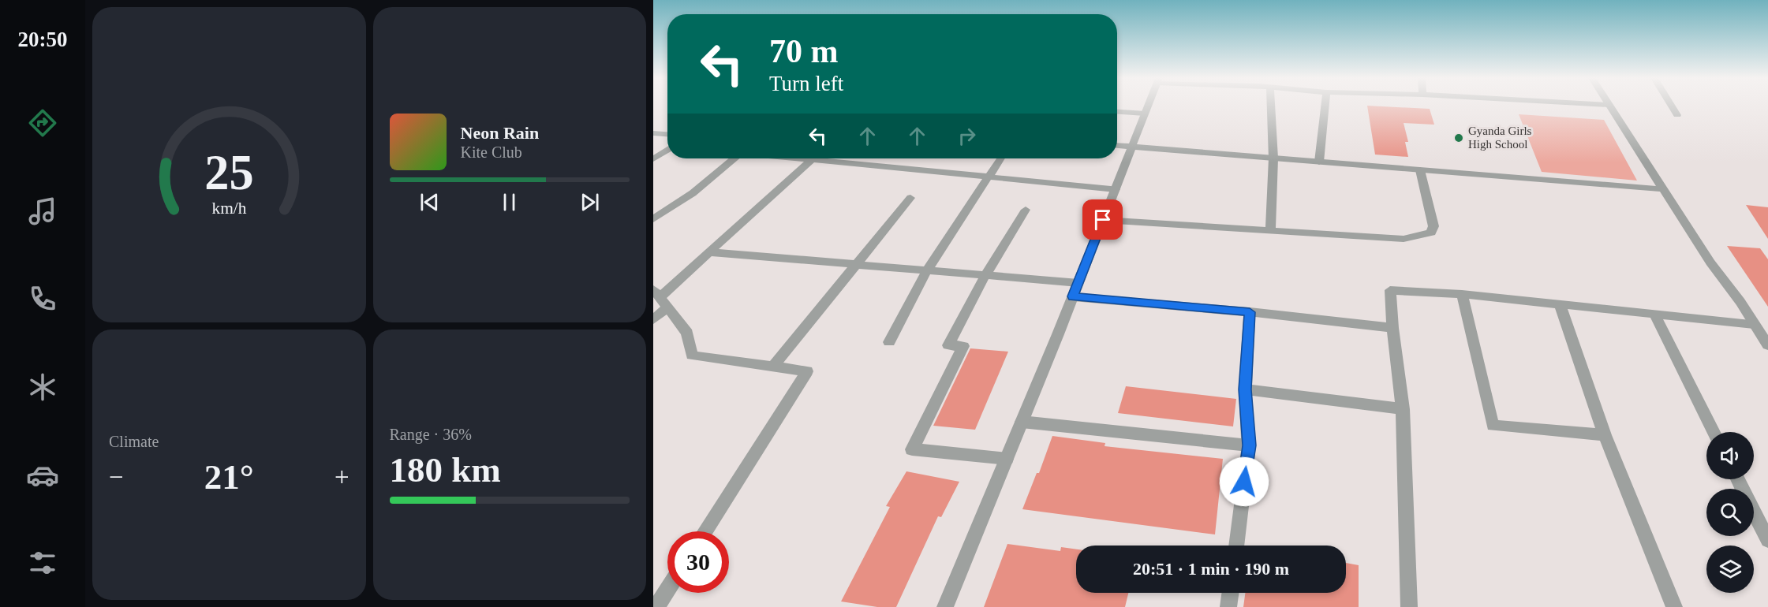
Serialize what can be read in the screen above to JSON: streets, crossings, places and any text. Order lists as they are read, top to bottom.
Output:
{
  "places": ["Gyanda Girls High School"],
  "page": {
    "tabs": "20:50",
    "turn": ["70 m", "Turn left"],
    "song": ["Neon Rain", "Kite Club"],
    "tile": [
      "Climate",
      ["Range · 36%", "180 km"]
    ],
    "heat": ["−", "21°", "+"],
    "limit": "30",
    "trip": "20:51 · 1 min · 190 m",
    "gauge": ["25", "km/h"]
  }
}
